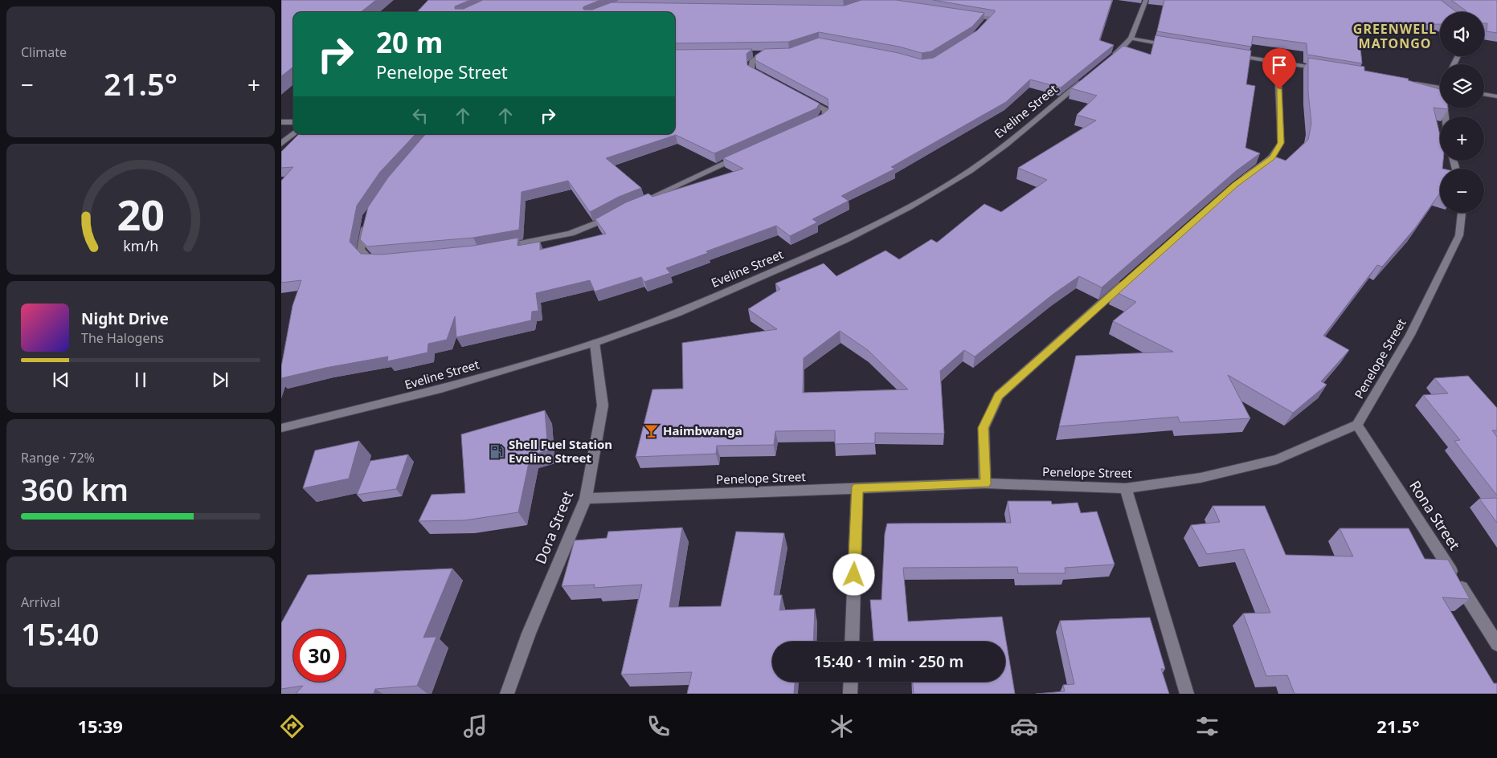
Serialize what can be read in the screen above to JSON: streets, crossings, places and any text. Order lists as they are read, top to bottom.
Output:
{
  "streets": {
    "street": [
      "Eveline Street",
      "Penelope Street",
      "Rona Street",
      "Dora Street"
    ]
  },
  "crossings": [
    ["Eveline Street", "Dora Street"],
    ["Penelope Street", "Rona Street"],
    ["Penelope Street", "Dora Street"]
  ],
  "districts": ["GREENWELL MATONGO"],
  "places": {
    "bar": ["Haimbwanga"],
    "fuel station": ["Shell Fuel Station Eveline Street"]
  },
  "page": {
    "tile": [
      "Climate",
      ["Range · 72%", "360 km"],
      ["Arrival", "15:40"]
    ],
    "map_buttons": ["+", "−"],
    "turn": ["20 m", "Penelope Street"],
    "heat": ["−", "21.5°", "+"],
    "song": ["Night Drive", "The Halogens"],
    "limit": "30",
    "trip": "15:40 · 1 min · 250 m",
    "tabs": ["15:39", "21.5°"],
    "gauge": ["20", "km/h"]
  }
}
